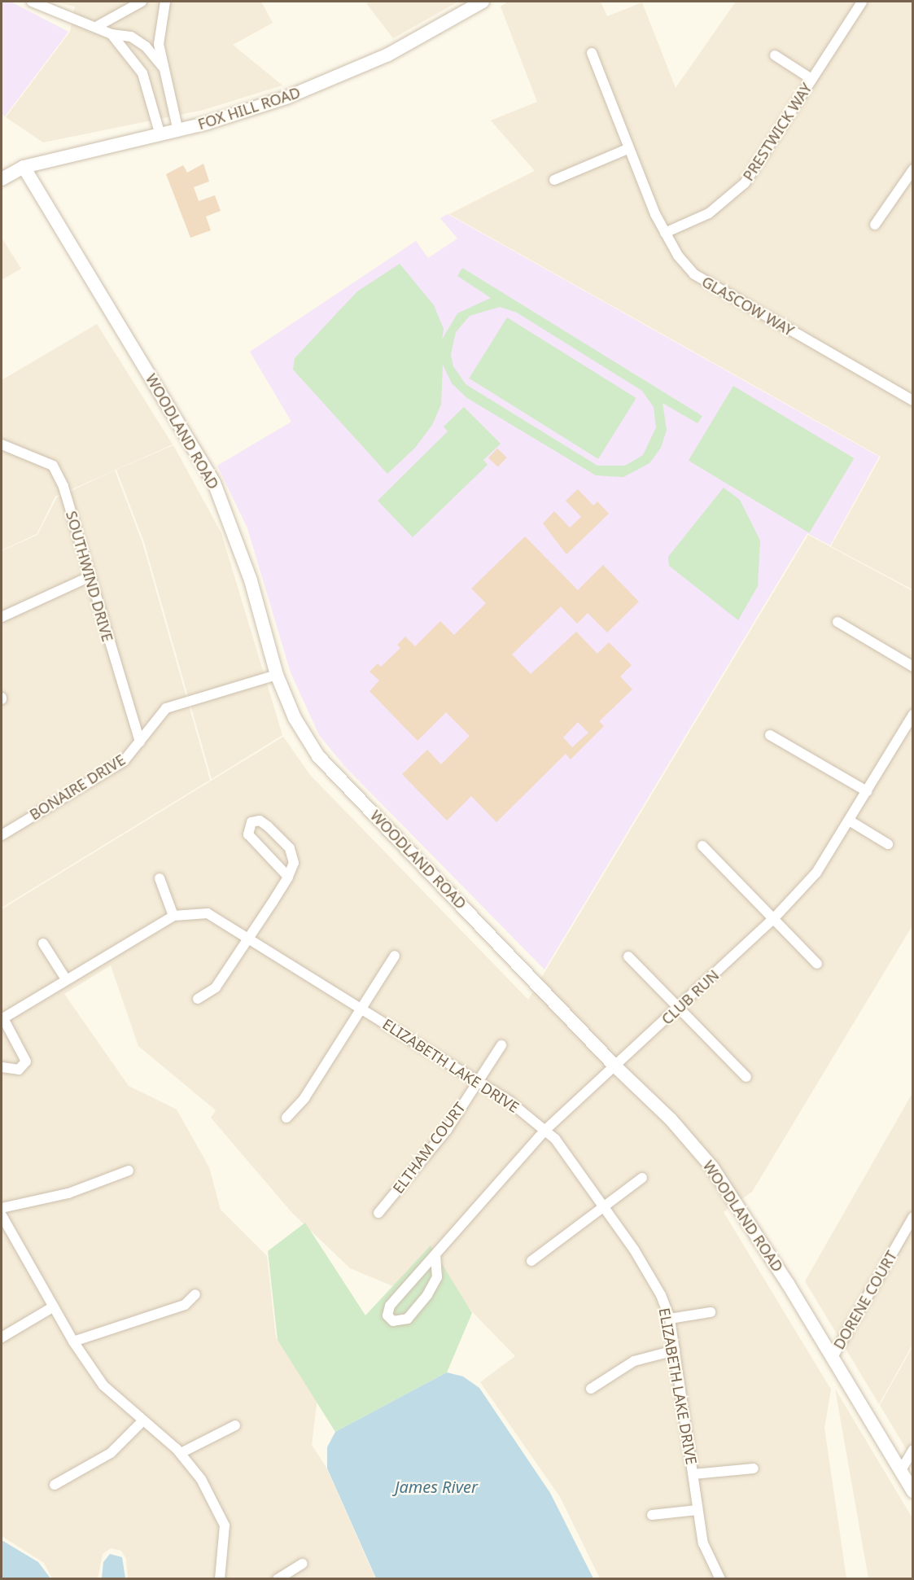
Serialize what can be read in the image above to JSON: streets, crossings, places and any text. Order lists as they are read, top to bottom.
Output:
{
  "streets": {
    "main road": ["FOX HILL ROAD", "WOODLAND ROAD"],
    "street": [
      "PRESTWICK WAY",
      "GLASCOW WAY",
      "SOUTHWIND DRIVE",
      "BONAIRE DRIVE",
      "CLUB RUN",
      "ELIZABETH LAKE DRIVE",
      "ELTHAM COURT",
      "DORENE COURT"
    ]
  },
  "crossings": [
    ["FOX HILL ROAD", "WOODLAND ROAD"],
    ["PRESTWICK WAY", "GLASCOW WAY"],
    ["WOODLAND ROAD", "BONAIRE DRIVE"],
    ["WOODLAND ROAD", "CLUB RUN"],
    ["WOODLAND ROAD", "DORENE COURT"],
    ["SOUTHWIND DRIVE", "BONAIRE DRIVE"],
    ["CLUB RUN", "ELIZABETH LAKE DRIVE"],
    ["ELIZABETH LAKE DRIVE", "ELTHAM COURT"]
  ],
  "water": ["James River"]
}
